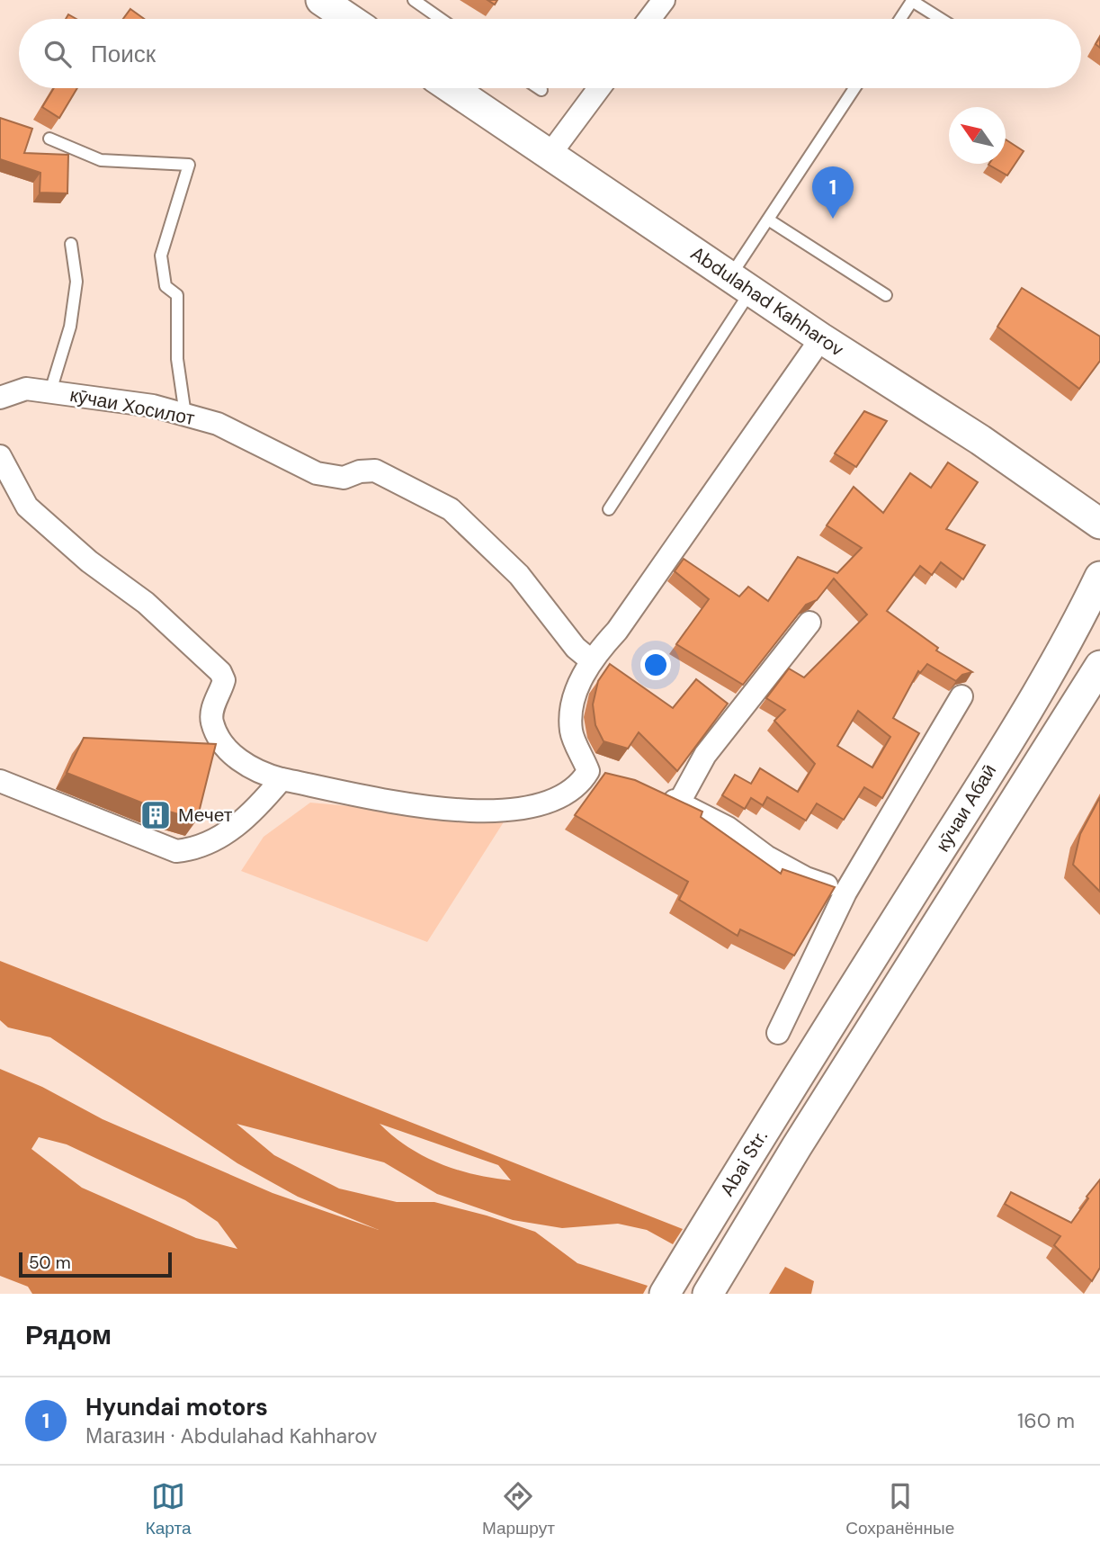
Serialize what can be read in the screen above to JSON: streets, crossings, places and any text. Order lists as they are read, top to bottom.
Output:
{
  "streets": {
    "main road": ["Abdulahad Kahharov", "Abai Str."],
    "street": ["кӯчаи Хосилот"]
  },
  "places": {
    "building": ["Мечет"]
  },
  "scale_bar": "50 m",
  "north": "top left",
  "page": {
    "search": "Поиск",
    "pins": "1",
    "scale": "50 m",
    "heading": "Рядом",
    "list": [
      {
        "mark": "1",
        "name": "Hyundai motors",
        "note": "Магазин · Abdulahad Kahharov",
        "value": "160 m"
      }
    ],
    "nav": ["Карта", "Маршрут", "Сохранённые"]
  }
}
